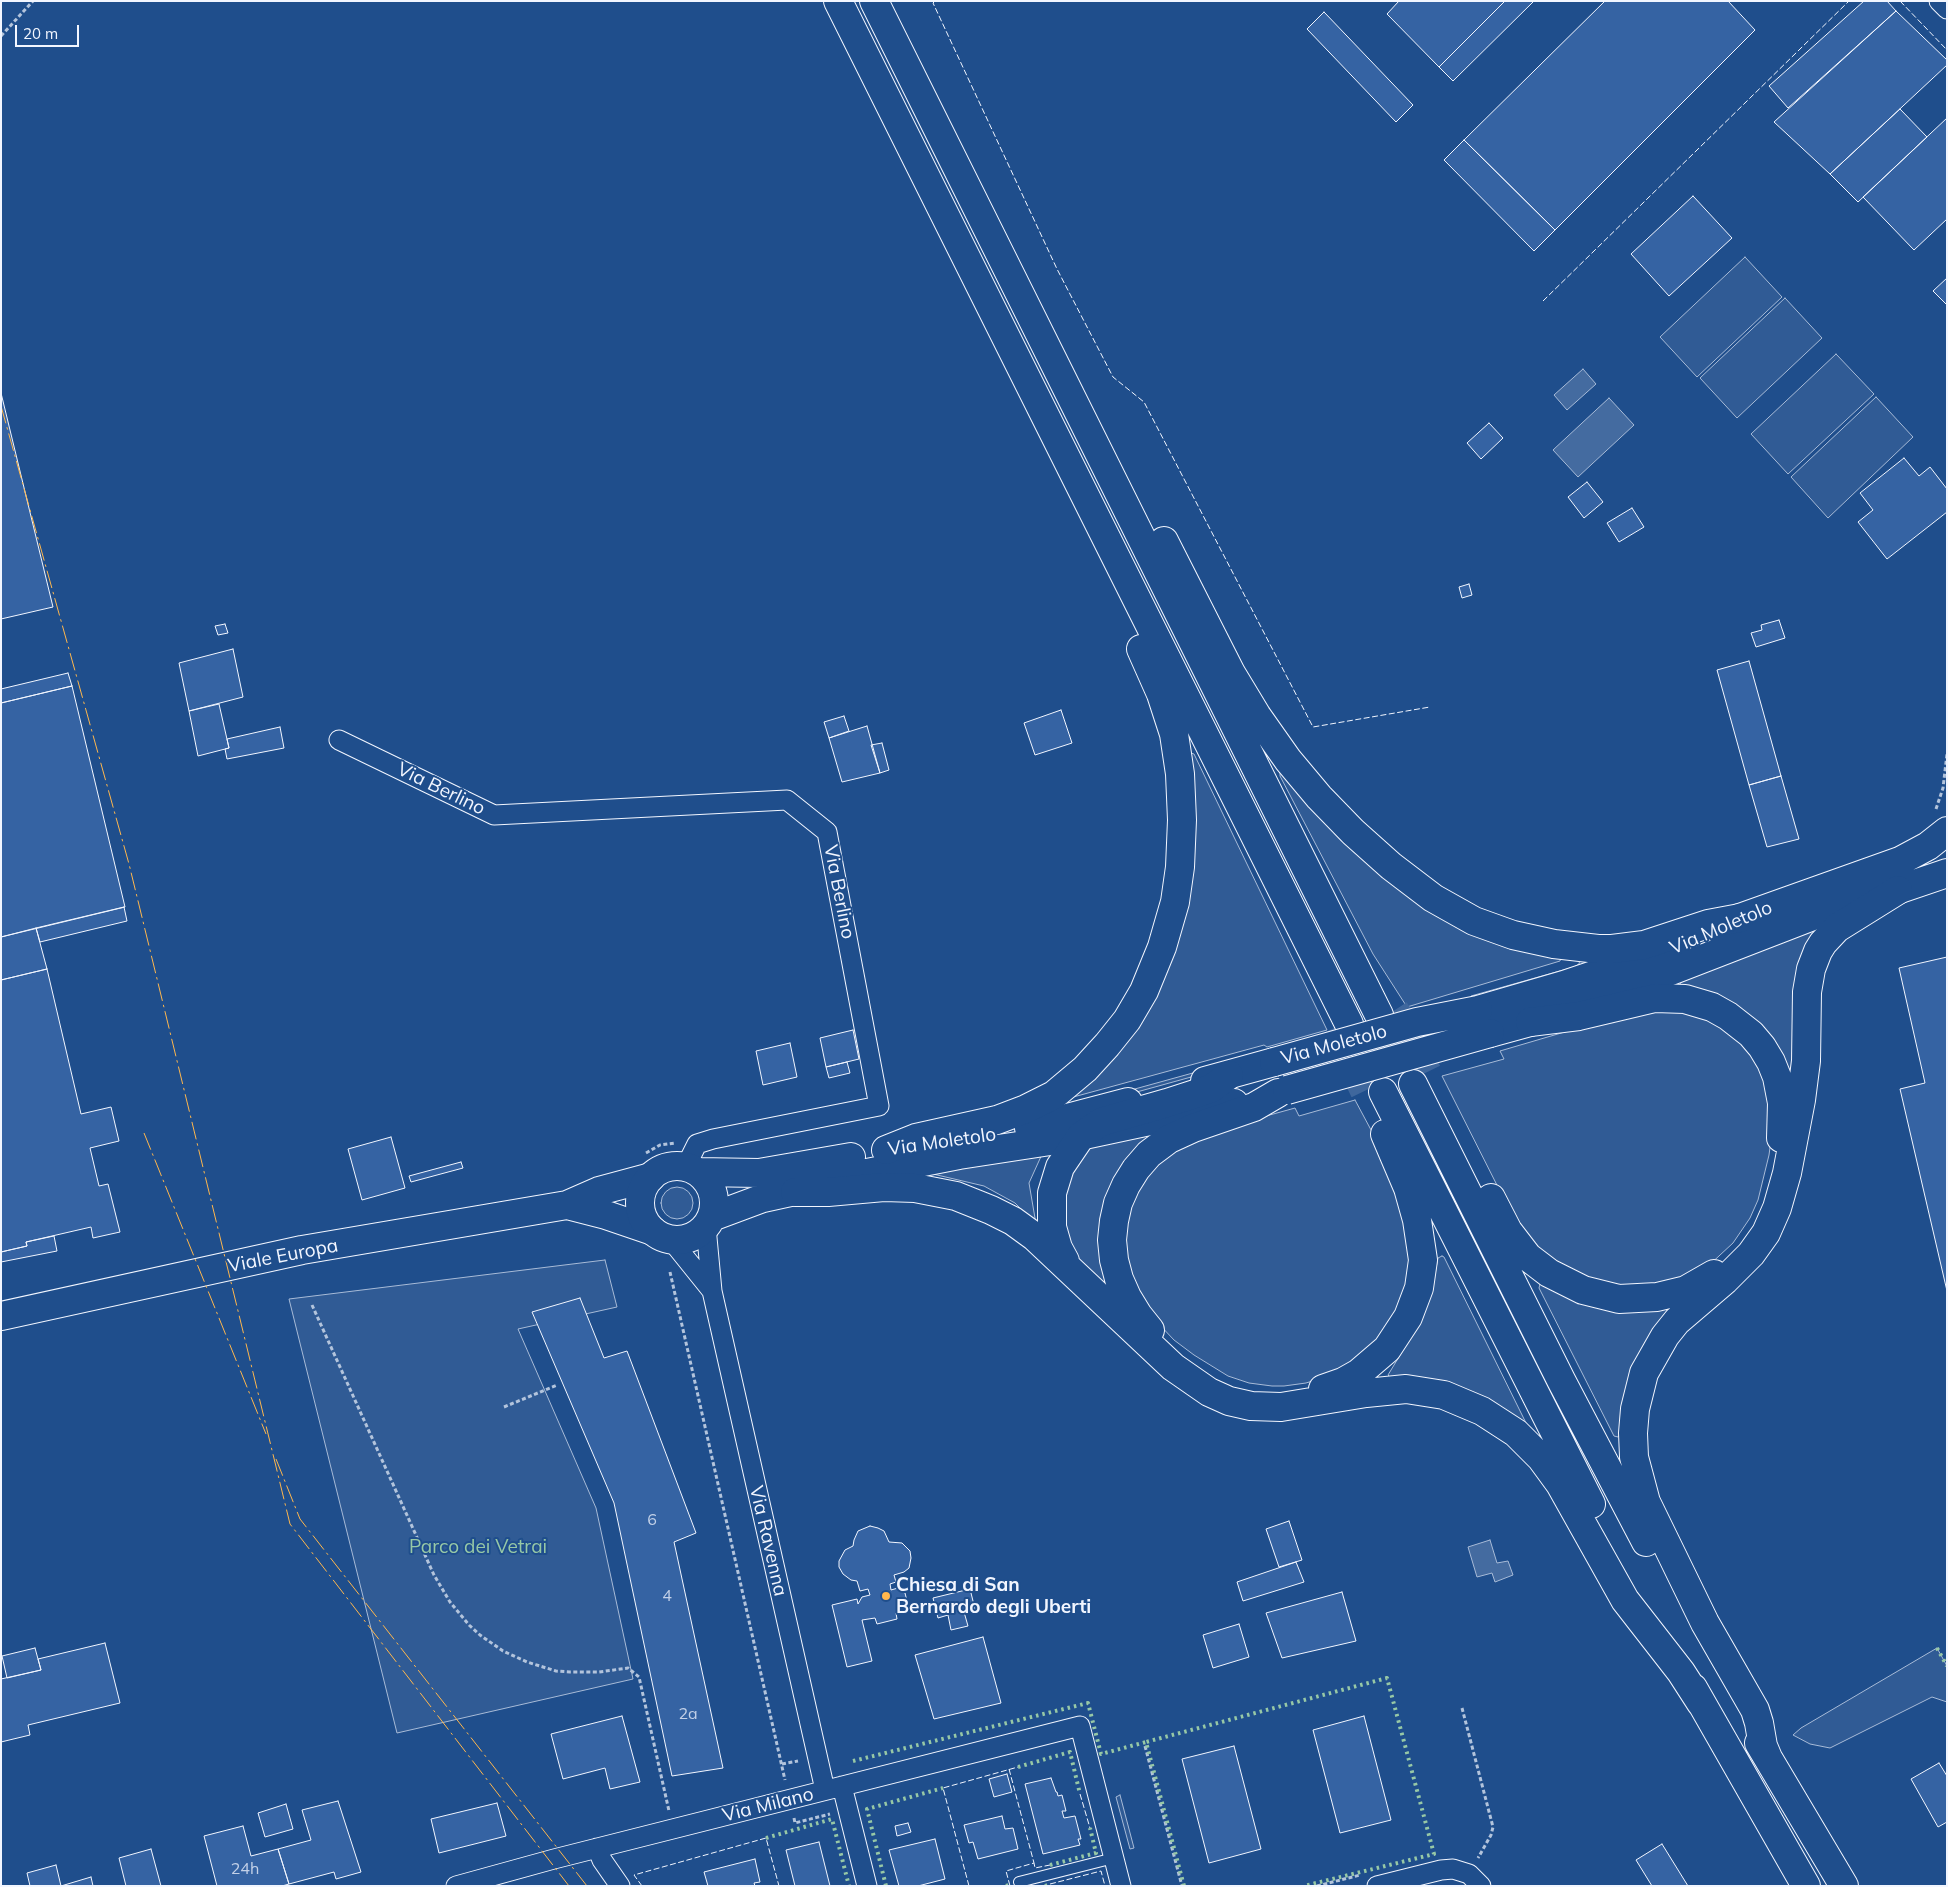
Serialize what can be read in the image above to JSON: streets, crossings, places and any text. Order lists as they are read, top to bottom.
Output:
{
  "streets": {
    "main road": ["Via Moletolo", "Viale Europa"],
    "street": ["Via Berlino", "Via Ravenna", "Via Milano"]
  },
  "crossings": [
    ["Via Berlino", "Via Moletolo"],
    ["Via Berlino", "Via Ravenna"],
    ["Via Moletolo", "Viale Europa"],
    ["Via Moletolo", "Via Ravenna"],
    ["Via Ravenna", "Via Milano"]
  ],
  "parks": ["Parco dei Vetrai"],
  "places": ["Chiesa di San Bernardo degli Uberti"],
  "house_numbers": [
    "6",
    "4",
    "2a",
    "24h"
  ],
  "scale_bar": "20 m"
}
